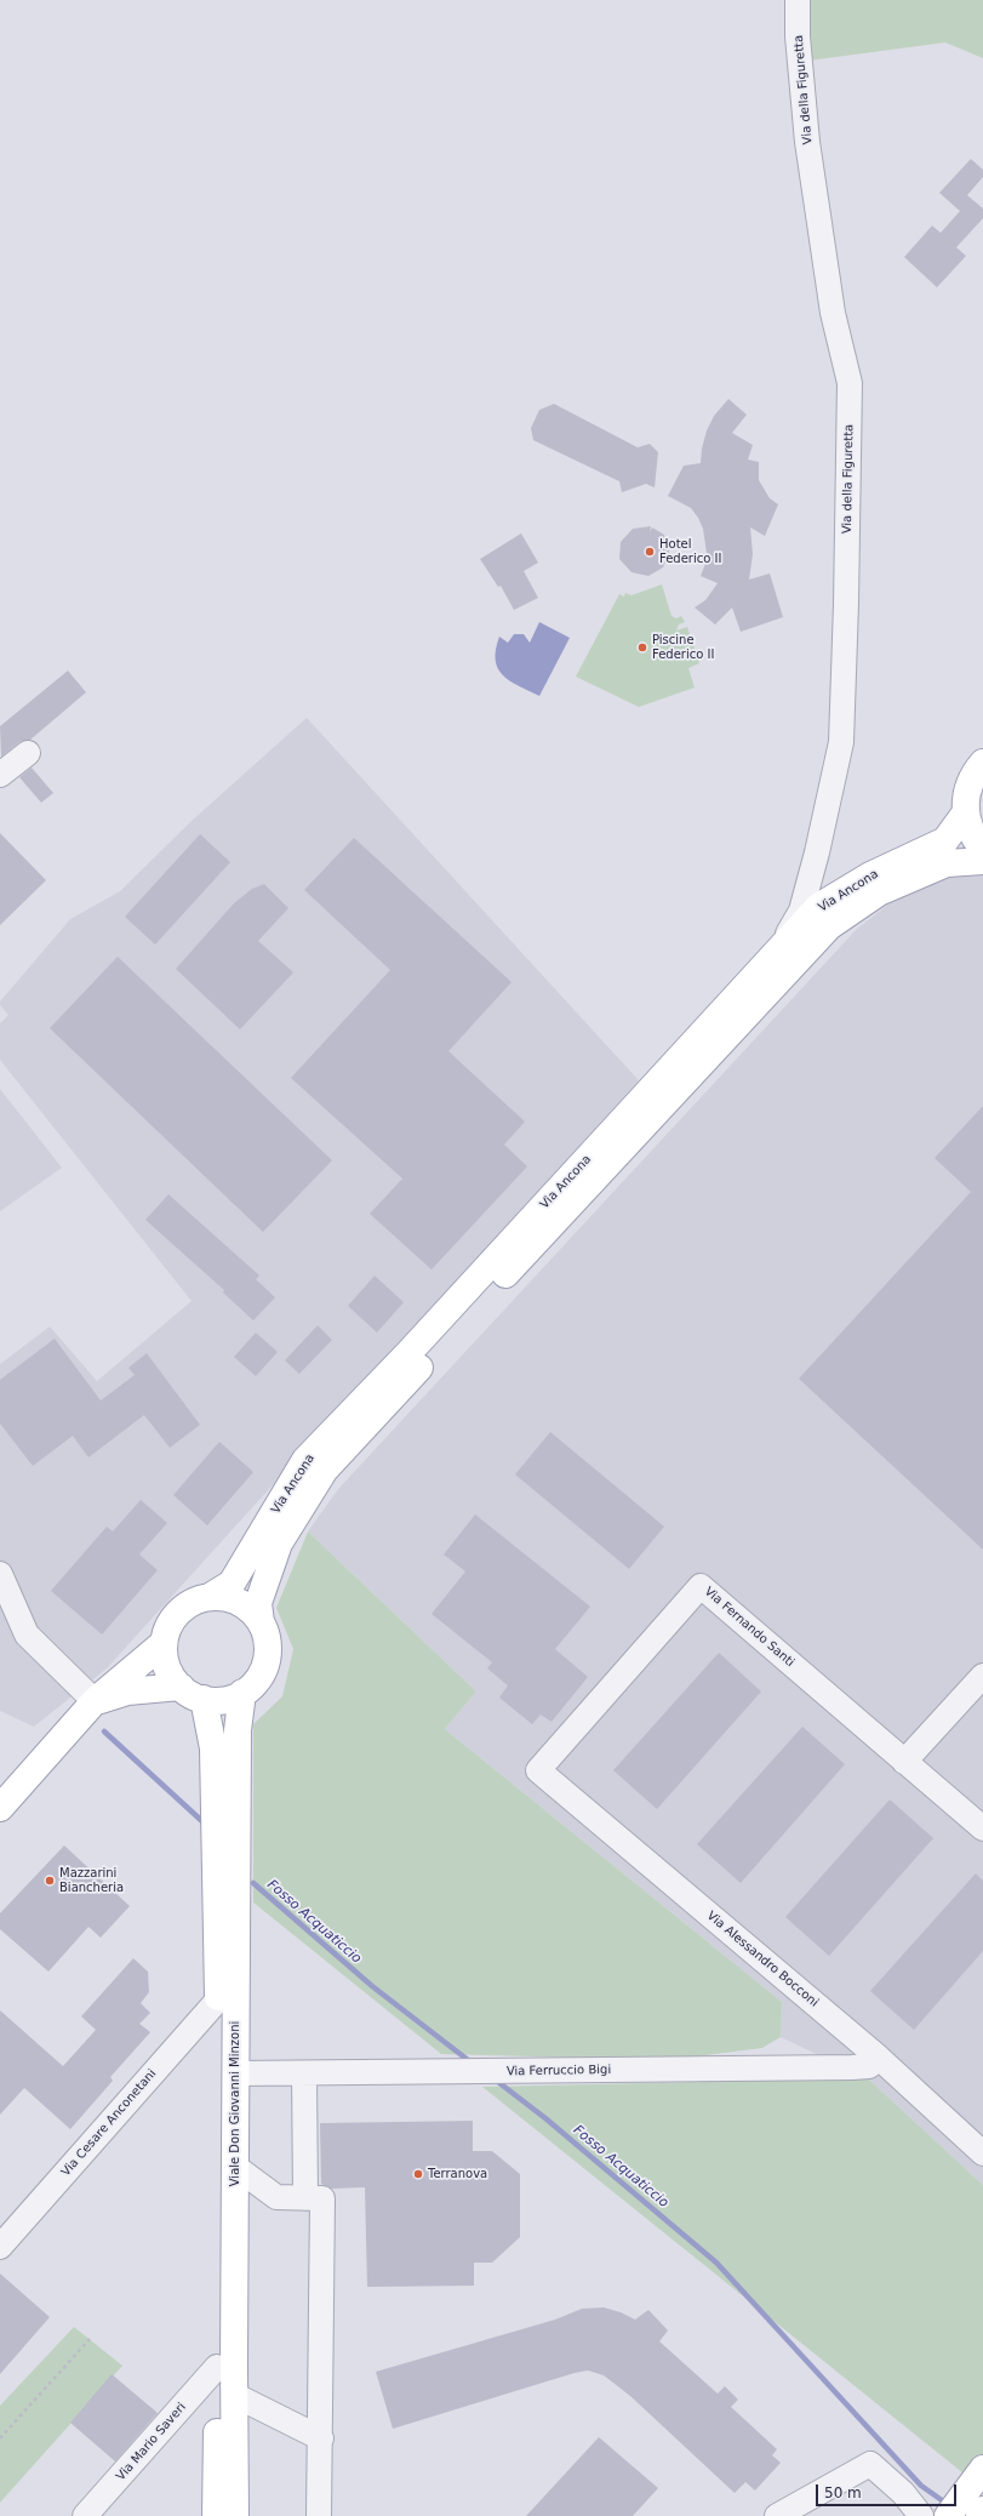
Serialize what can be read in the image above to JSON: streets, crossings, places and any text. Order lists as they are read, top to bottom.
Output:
{
  "streets": {
    "main road": ["Via Ancona", "Viale Don Giovanni Minzoni"],
    "street": [
      "Via della Figuretta",
      "Via Fernando Santi",
      "Via Alessandro Bocconi",
      "Via Ferruccio Bigi",
      "Via Cesare Anconetani",
      "Via Mario Saveri"
    ]
  },
  "crossings": [
    ["Via della Figuretta", "Via Ancona"],
    ["Via Ancona", "Viale Don Giovanni Minzoni"],
    ["Via Fernando Santi", "Via Alessandro Bocconi"],
    ["Via Alessandro Bocconi", "Via Ferruccio Bigi"],
    ["Via Ferruccio Bigi", "Viale Don Giovanni Minzoni"],
    ["Viale Don Giovanni Minzoni", "Via Cesare Anconetani"],
    ["Viale Don Giovanni Minzoni", "Via Mario Saveri"]
  ],
  "water": ["Fosso Acquaticcio"],
  "places": [
    "Hotel Federico II",
    "Piscine Federico II",
    "Mazzarini Biancheria",
    "Terranova"
  ],
  "scale_bar": "50 m"
}
